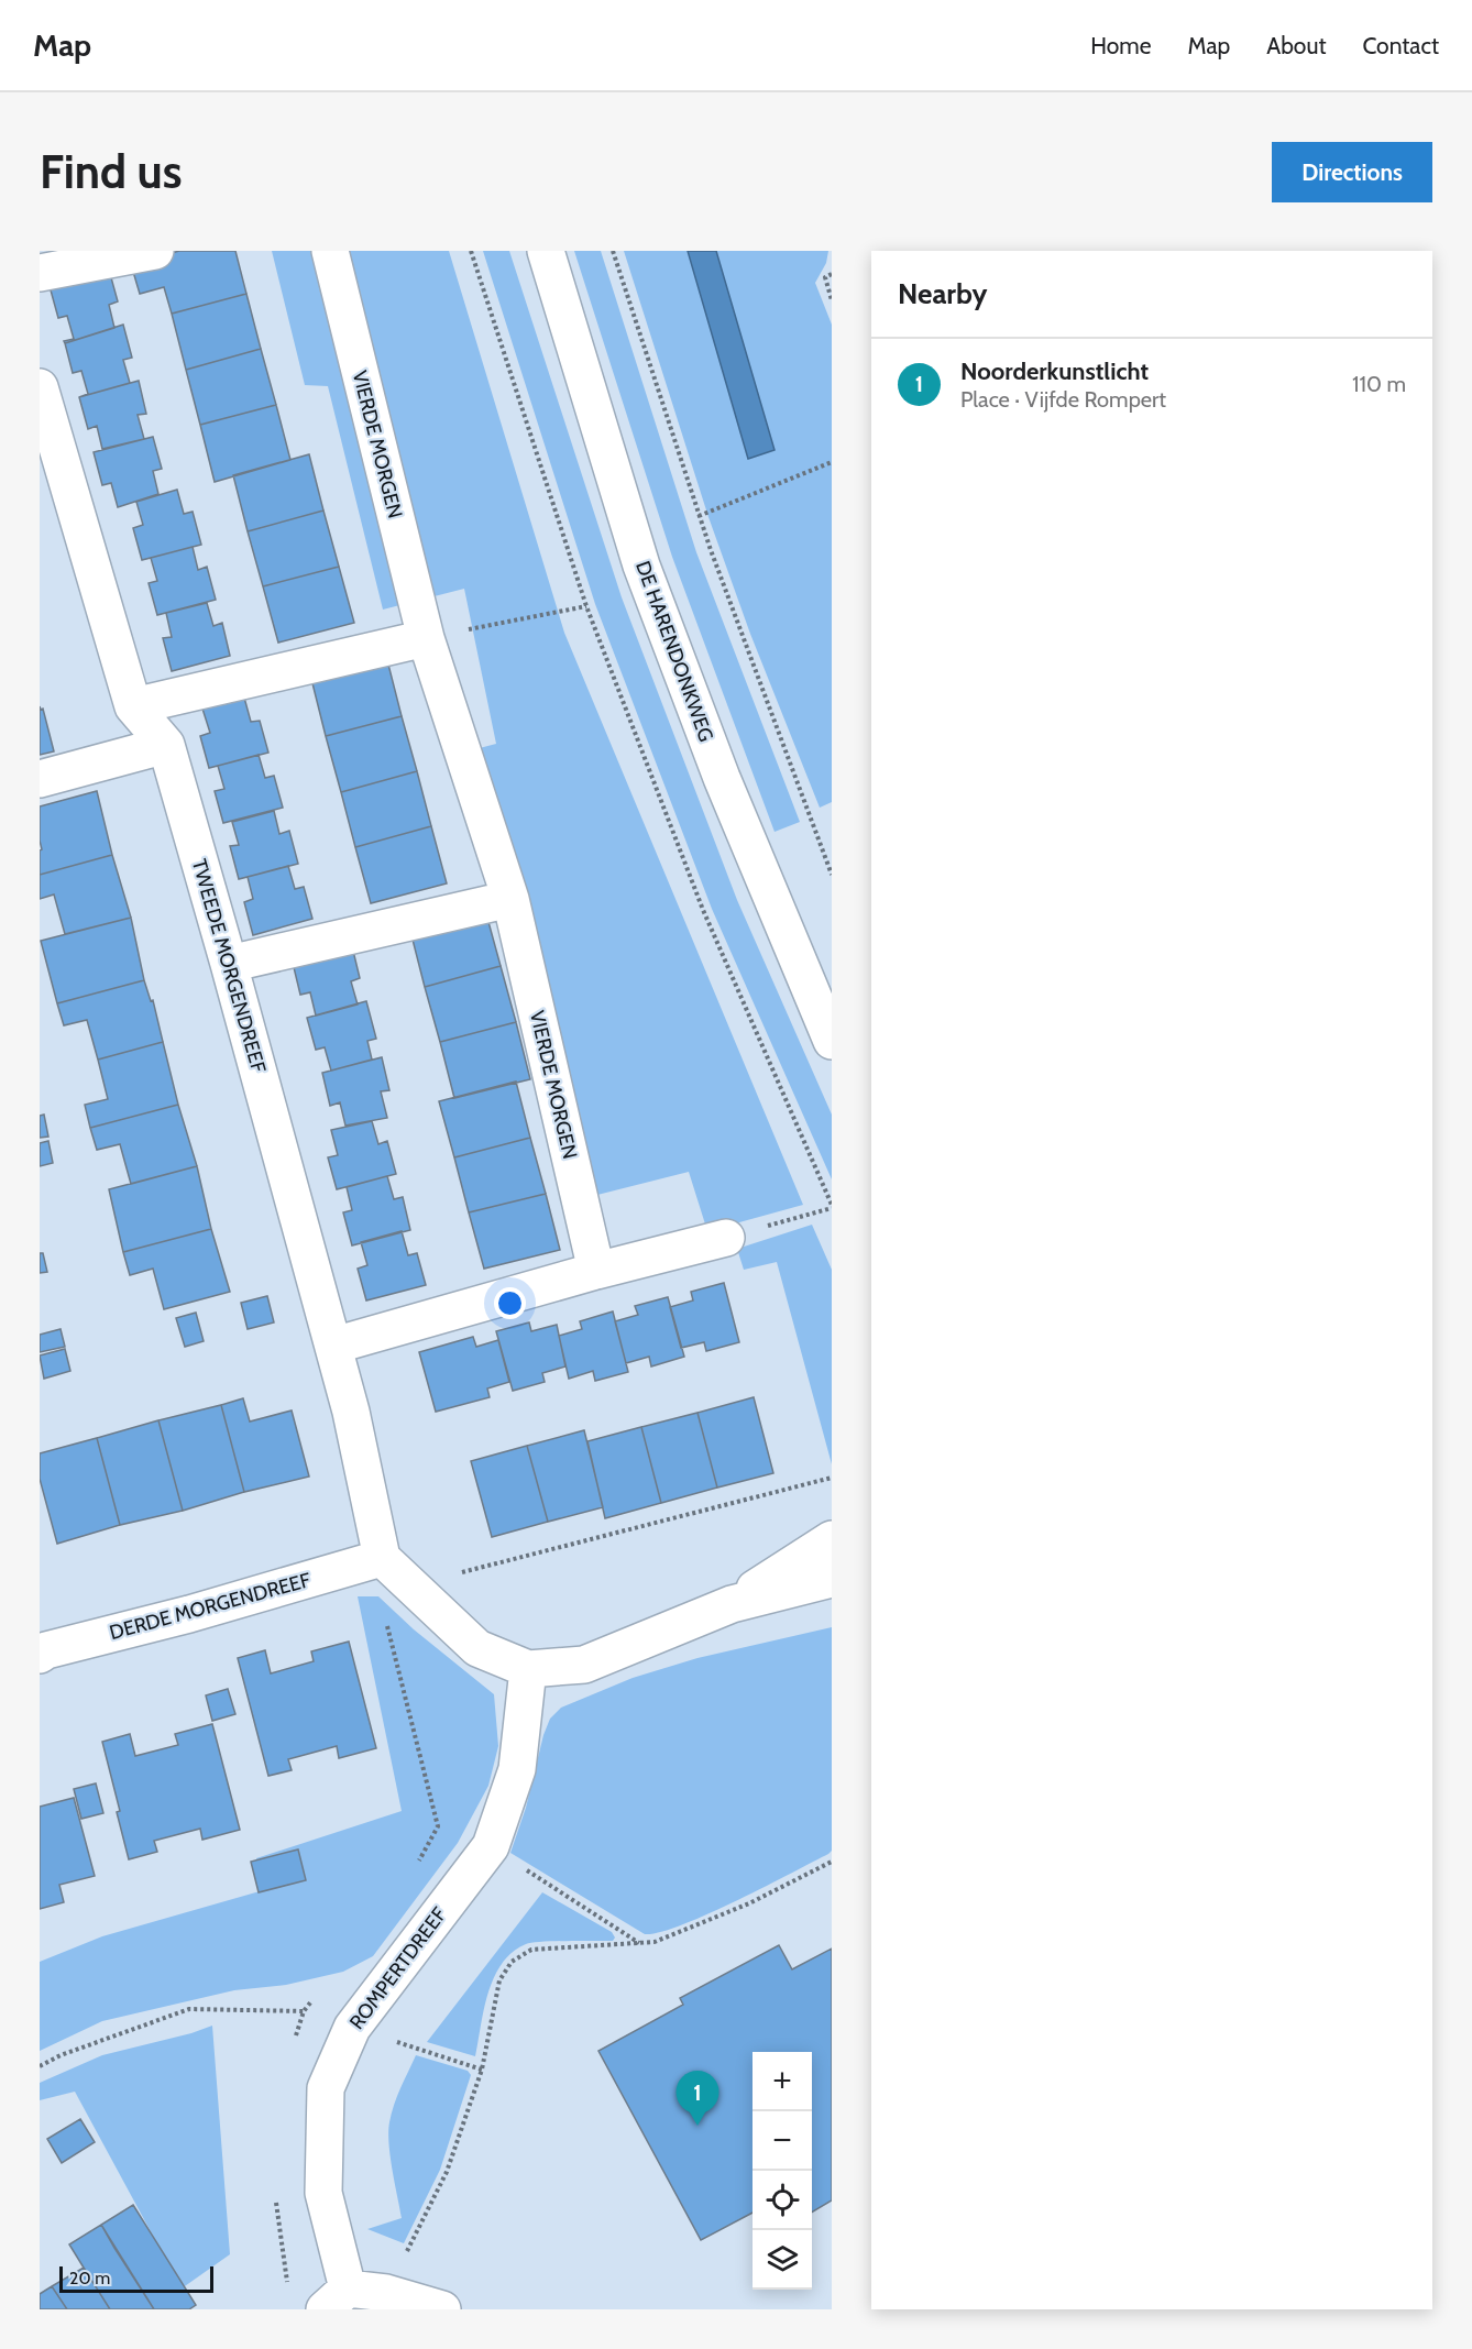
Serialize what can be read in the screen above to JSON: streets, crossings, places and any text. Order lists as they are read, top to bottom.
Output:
{
  "streets": {
    "street": [
      "VIERDE MORGEN",
      "DE HARENDONKWEG",
      "TWEEDE MORGENDREEF",
      "DERDE MORGENDREEF",
      "ROMPERTDREEF"
    ]
  },
  "crossings": [
    ["TWEEDE MORGENDREEF", "DERDE MORGENDREEF"]
  ],
  "scale_bar": "20 m",
  "page": {
    "header": "Map",
    "nav": [
      "Home",
      "Map",
      "About",
      "Contact"
    ],
    "buttons": "Directions",
    "title": "Find us",
    "heading": "Nearby",
    "list": [
      {
        "mark": "1",
        "name": "Noorderkunstlicht",
        "note": "Place · Vijfde Rompert",
        "value": "110 m"
      }
    ],
    "map_buttons": ["+", "−"],
    "pins": "1",
    "scale": "20 m"
  }
}
